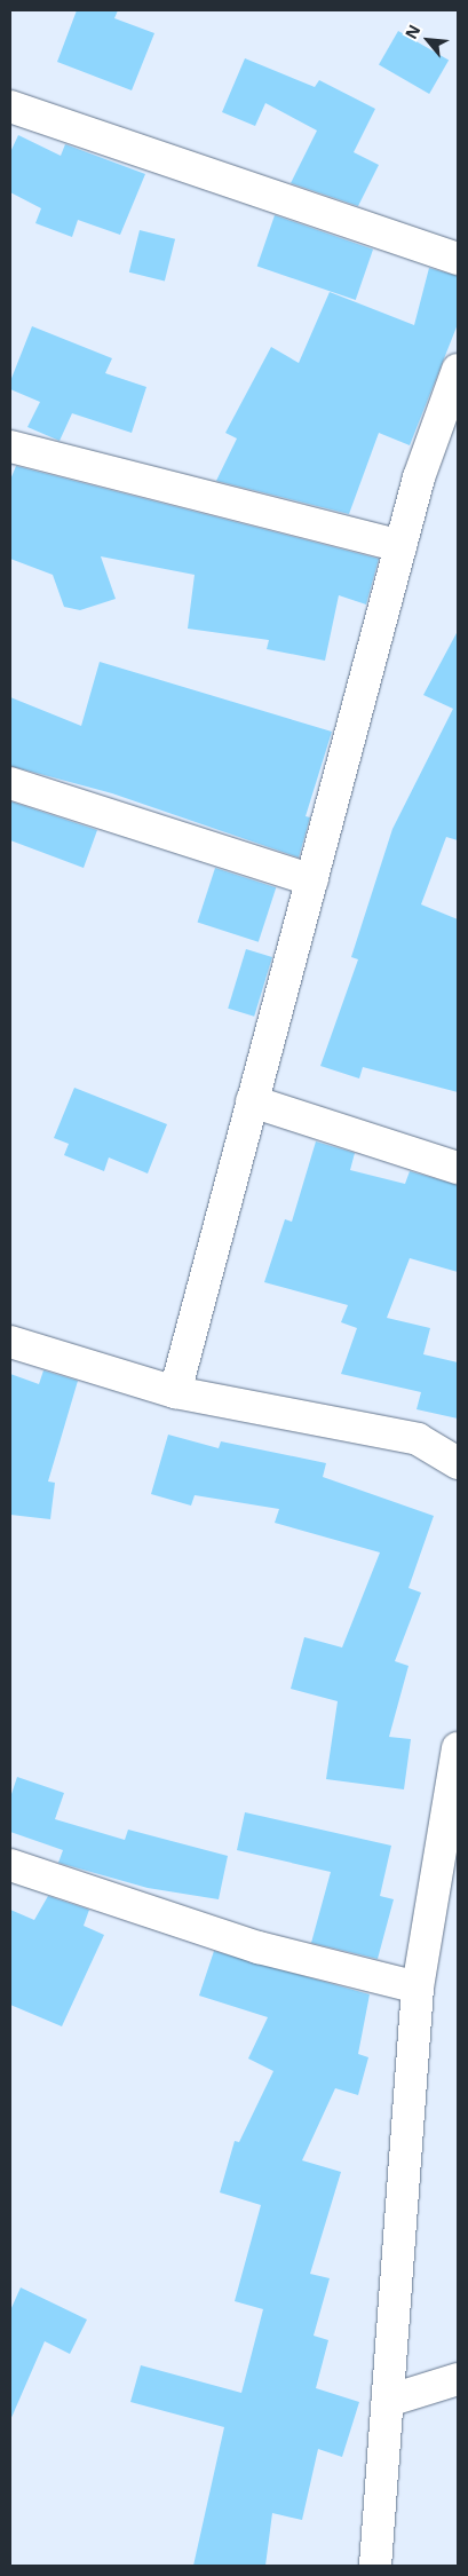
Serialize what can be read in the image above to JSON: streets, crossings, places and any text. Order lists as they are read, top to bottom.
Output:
{
  "north": "top left"
}
